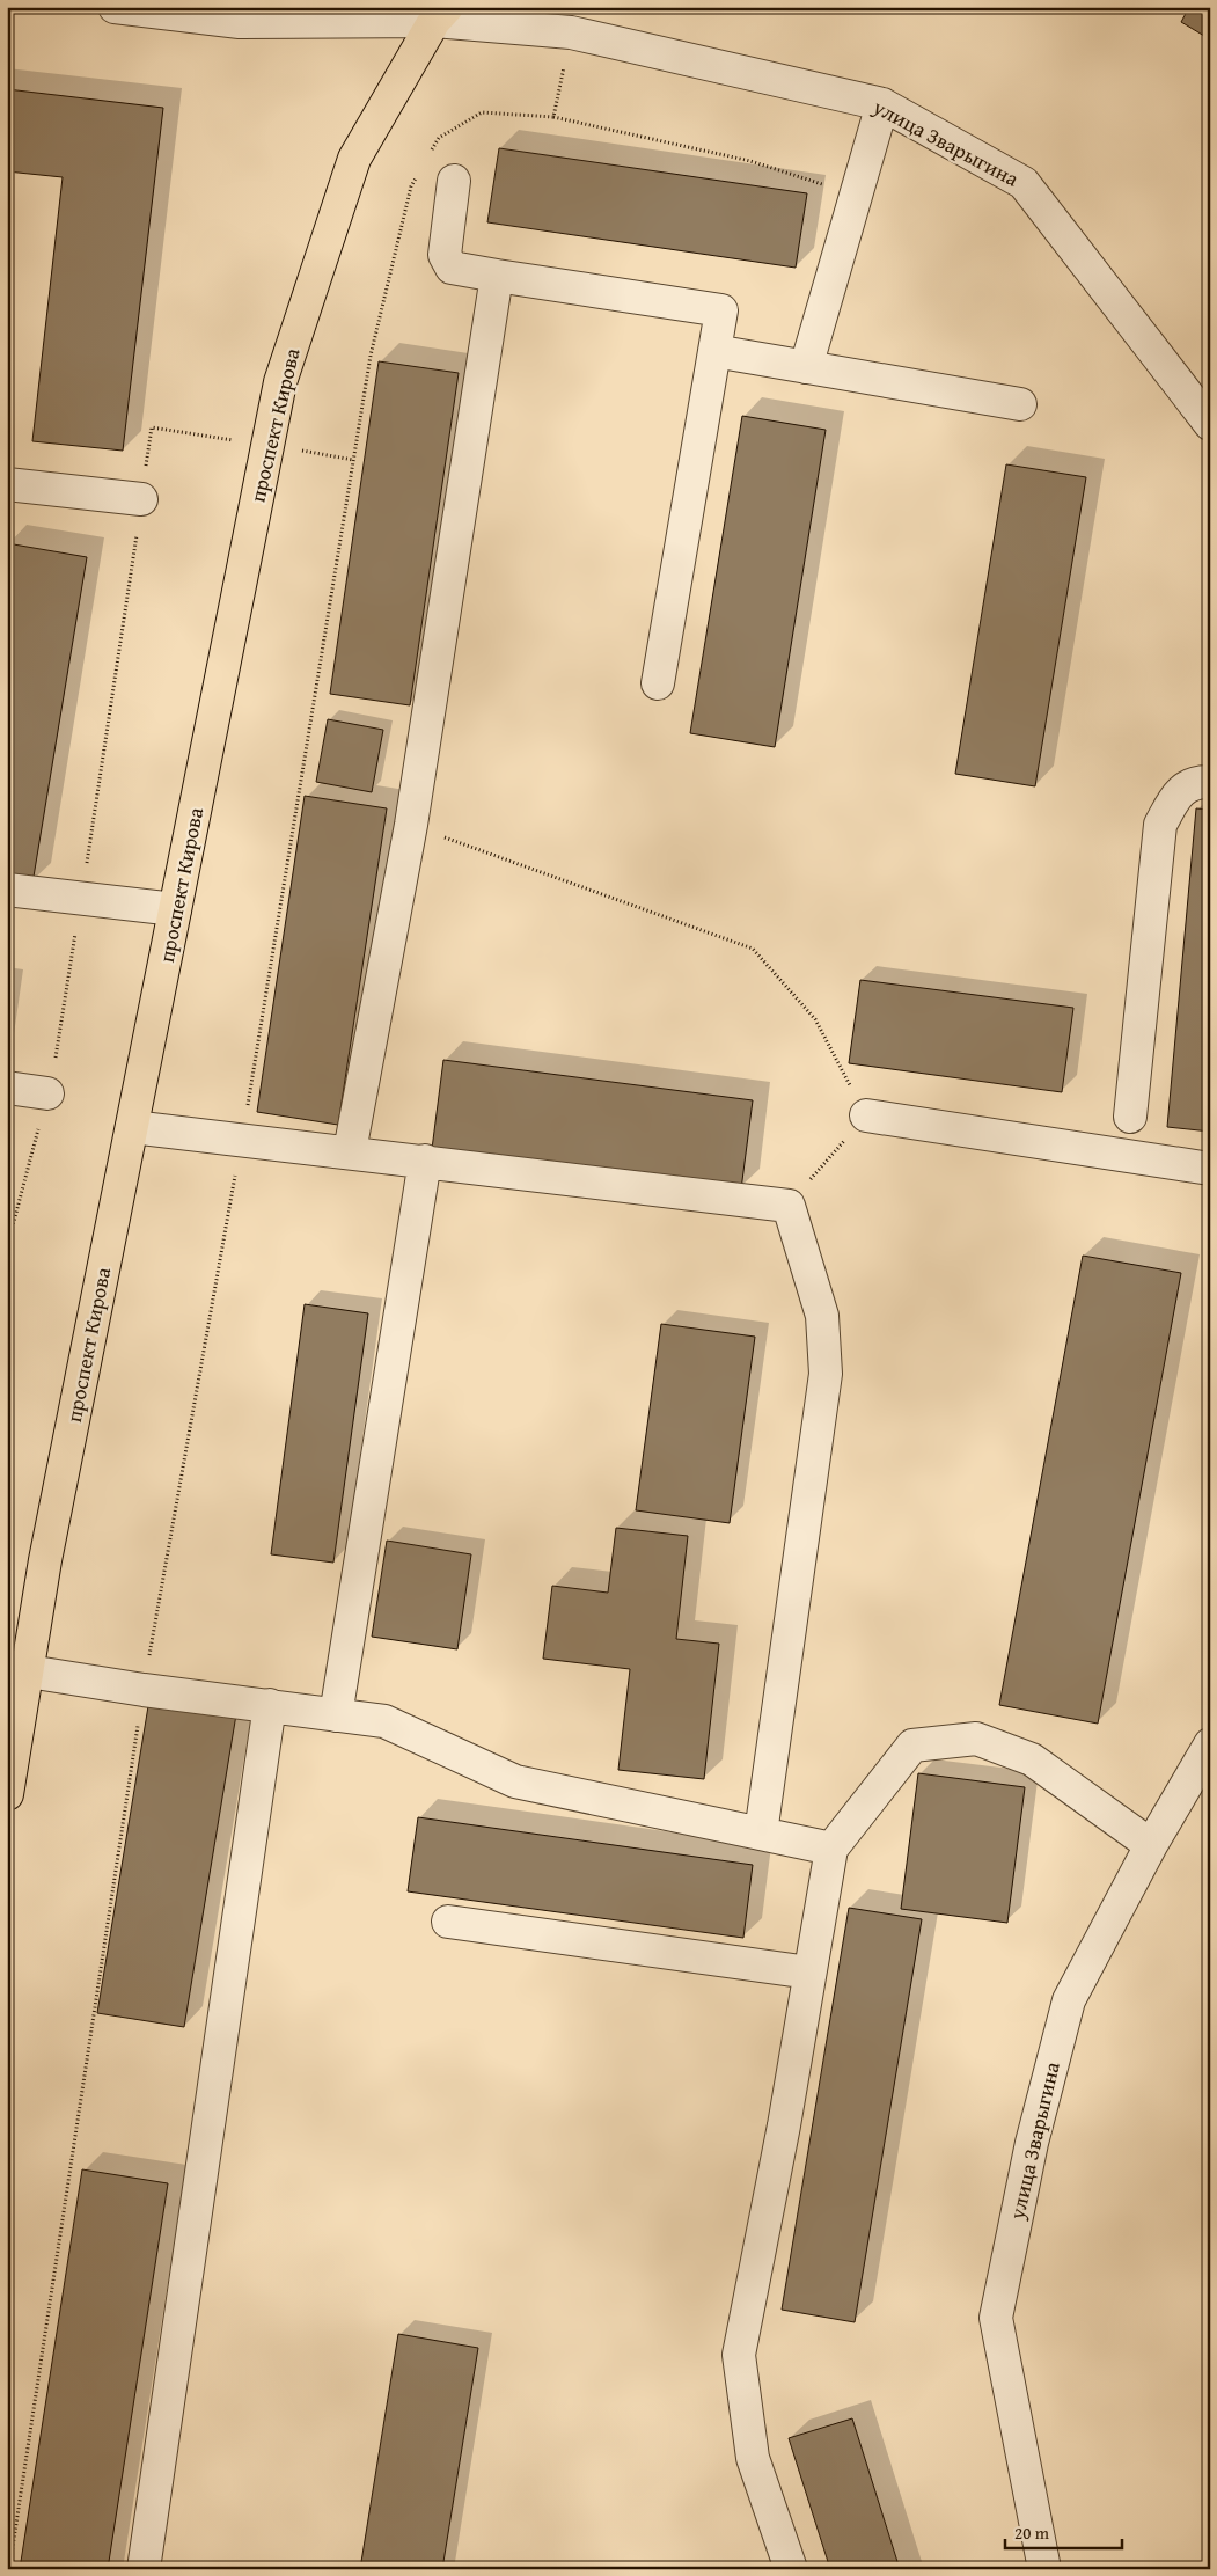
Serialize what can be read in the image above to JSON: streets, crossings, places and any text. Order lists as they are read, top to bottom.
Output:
{
  "streets": {
    "main road": ["проспект Кирова"],
    "street": ["улица Зварыгина"]
  },
  "crossings": [
    ["улица Зварыгина", "проспект Кирова"]
  ],
  "scale_bar": "20 m"
}
